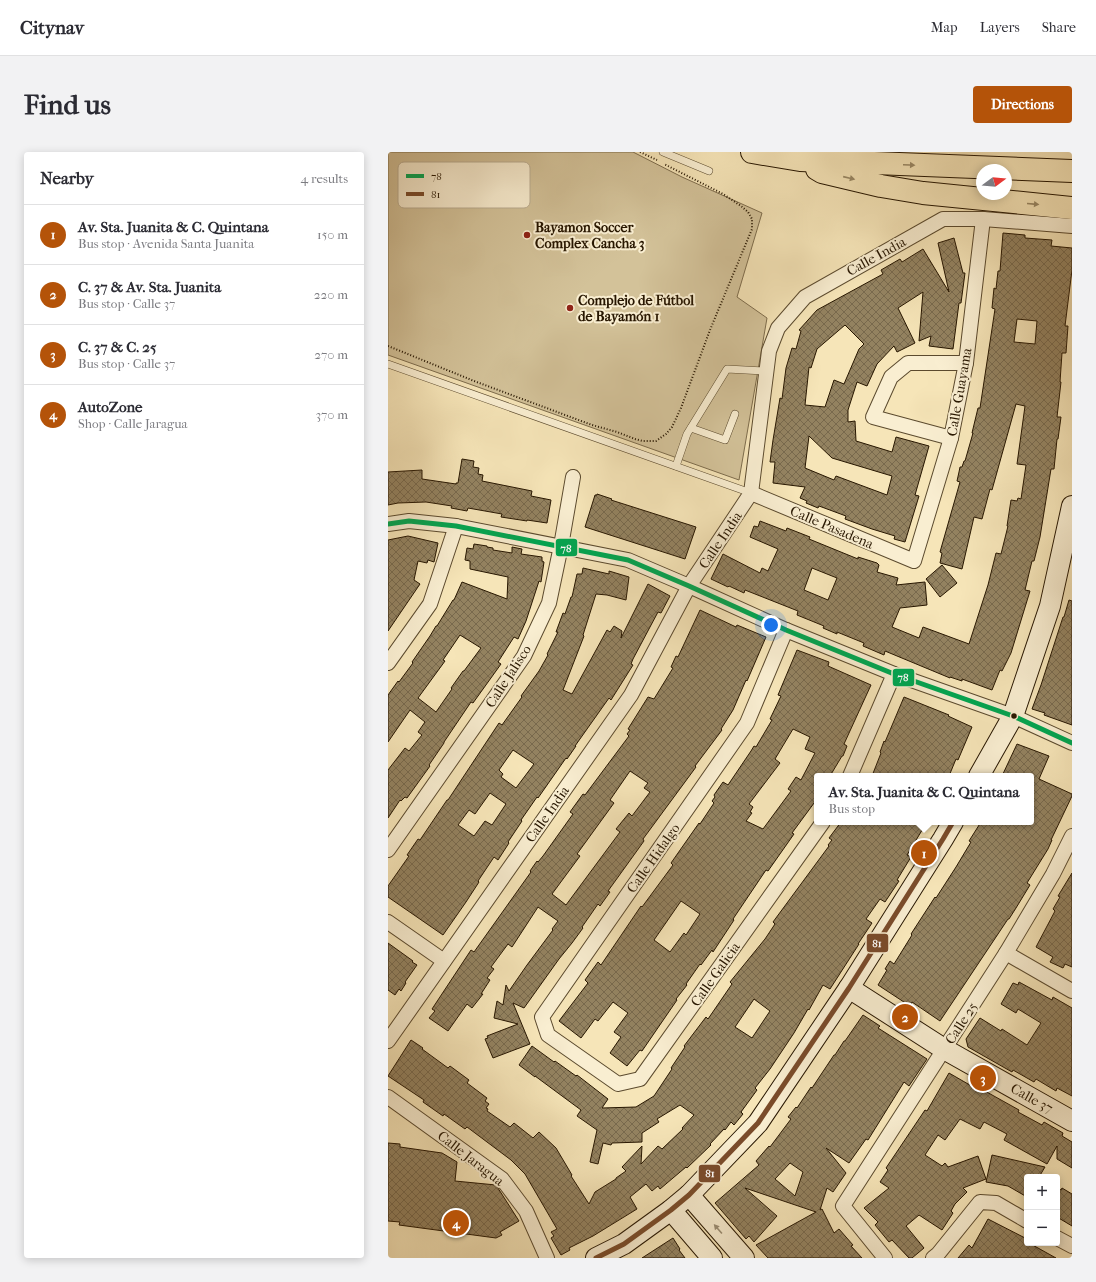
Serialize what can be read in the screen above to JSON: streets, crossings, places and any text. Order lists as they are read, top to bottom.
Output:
{
  "streets": {
    "street": [
      "Calle India",
      "Calle Guayama",
      "Calle Pasadena",
      "Calle Jalisco",
      "Calle Hidalgo",
      "Calle Galicia",
      "Calle 25",
      "Calle 37",
      "Calle Jaragua"
    ]
  },
  "crossings": [
    ["Calle India", "Calle Guayama"],
    ["Calle India", "Calle Pasadena"],
    ["Calle Guayama", "Calle Pasadena"],
    ["Calle Hidalgo", "Calle Galicia"],
    ["Calle 25", "Calle 37"]
  ],
  "places": ["Bayamon Soccer Complex Cancha 3", "Complejo de Fútbol de Bayamón 1"],
  "lines": ["transit line 78", "transit line 81"],
  "legend": ["78", "81"],
  "north": "right",
  "page": {
    "header": "Citynav",
    "nav": ["Map", "Layers", "Share"],
    "buttons": "Directions",
    "title": "Find us",
    "heading": ["Nearby", "4 results"],
    "list": [
      {
        "mark": "1",
        "name": "Av. Sta. Juanita & C. Quintana",
        "note": "Bus stop · Avenida Santa Juanita",
        "value": "150 m"
      },
      {
        "mark": "2",
        "name": "C. 37 & Av. Sta. Juanita",
        "note": "Bus stop · Calle 37",
        "value": "220 m"
      },
      {
        "mark": "3",
        "name": "C. 37 & C. 25",
        "note": "Bus stop · Calle 37",
        "value": "270 m"
      },
      {
        "mark": "4",
        "name": "AutoZone",
        "note": "Shop · Calle Jaragua",
        "value": "370 m"
      }
    ],
    "popup": ["Av. Sta. Juanita & C. Quintana", "Bus stop"],
    "pins": [
      "1",
      "2",
      "3",
      "4"
    ],
    "map_buttons": ["+", "−"]
  }
}
